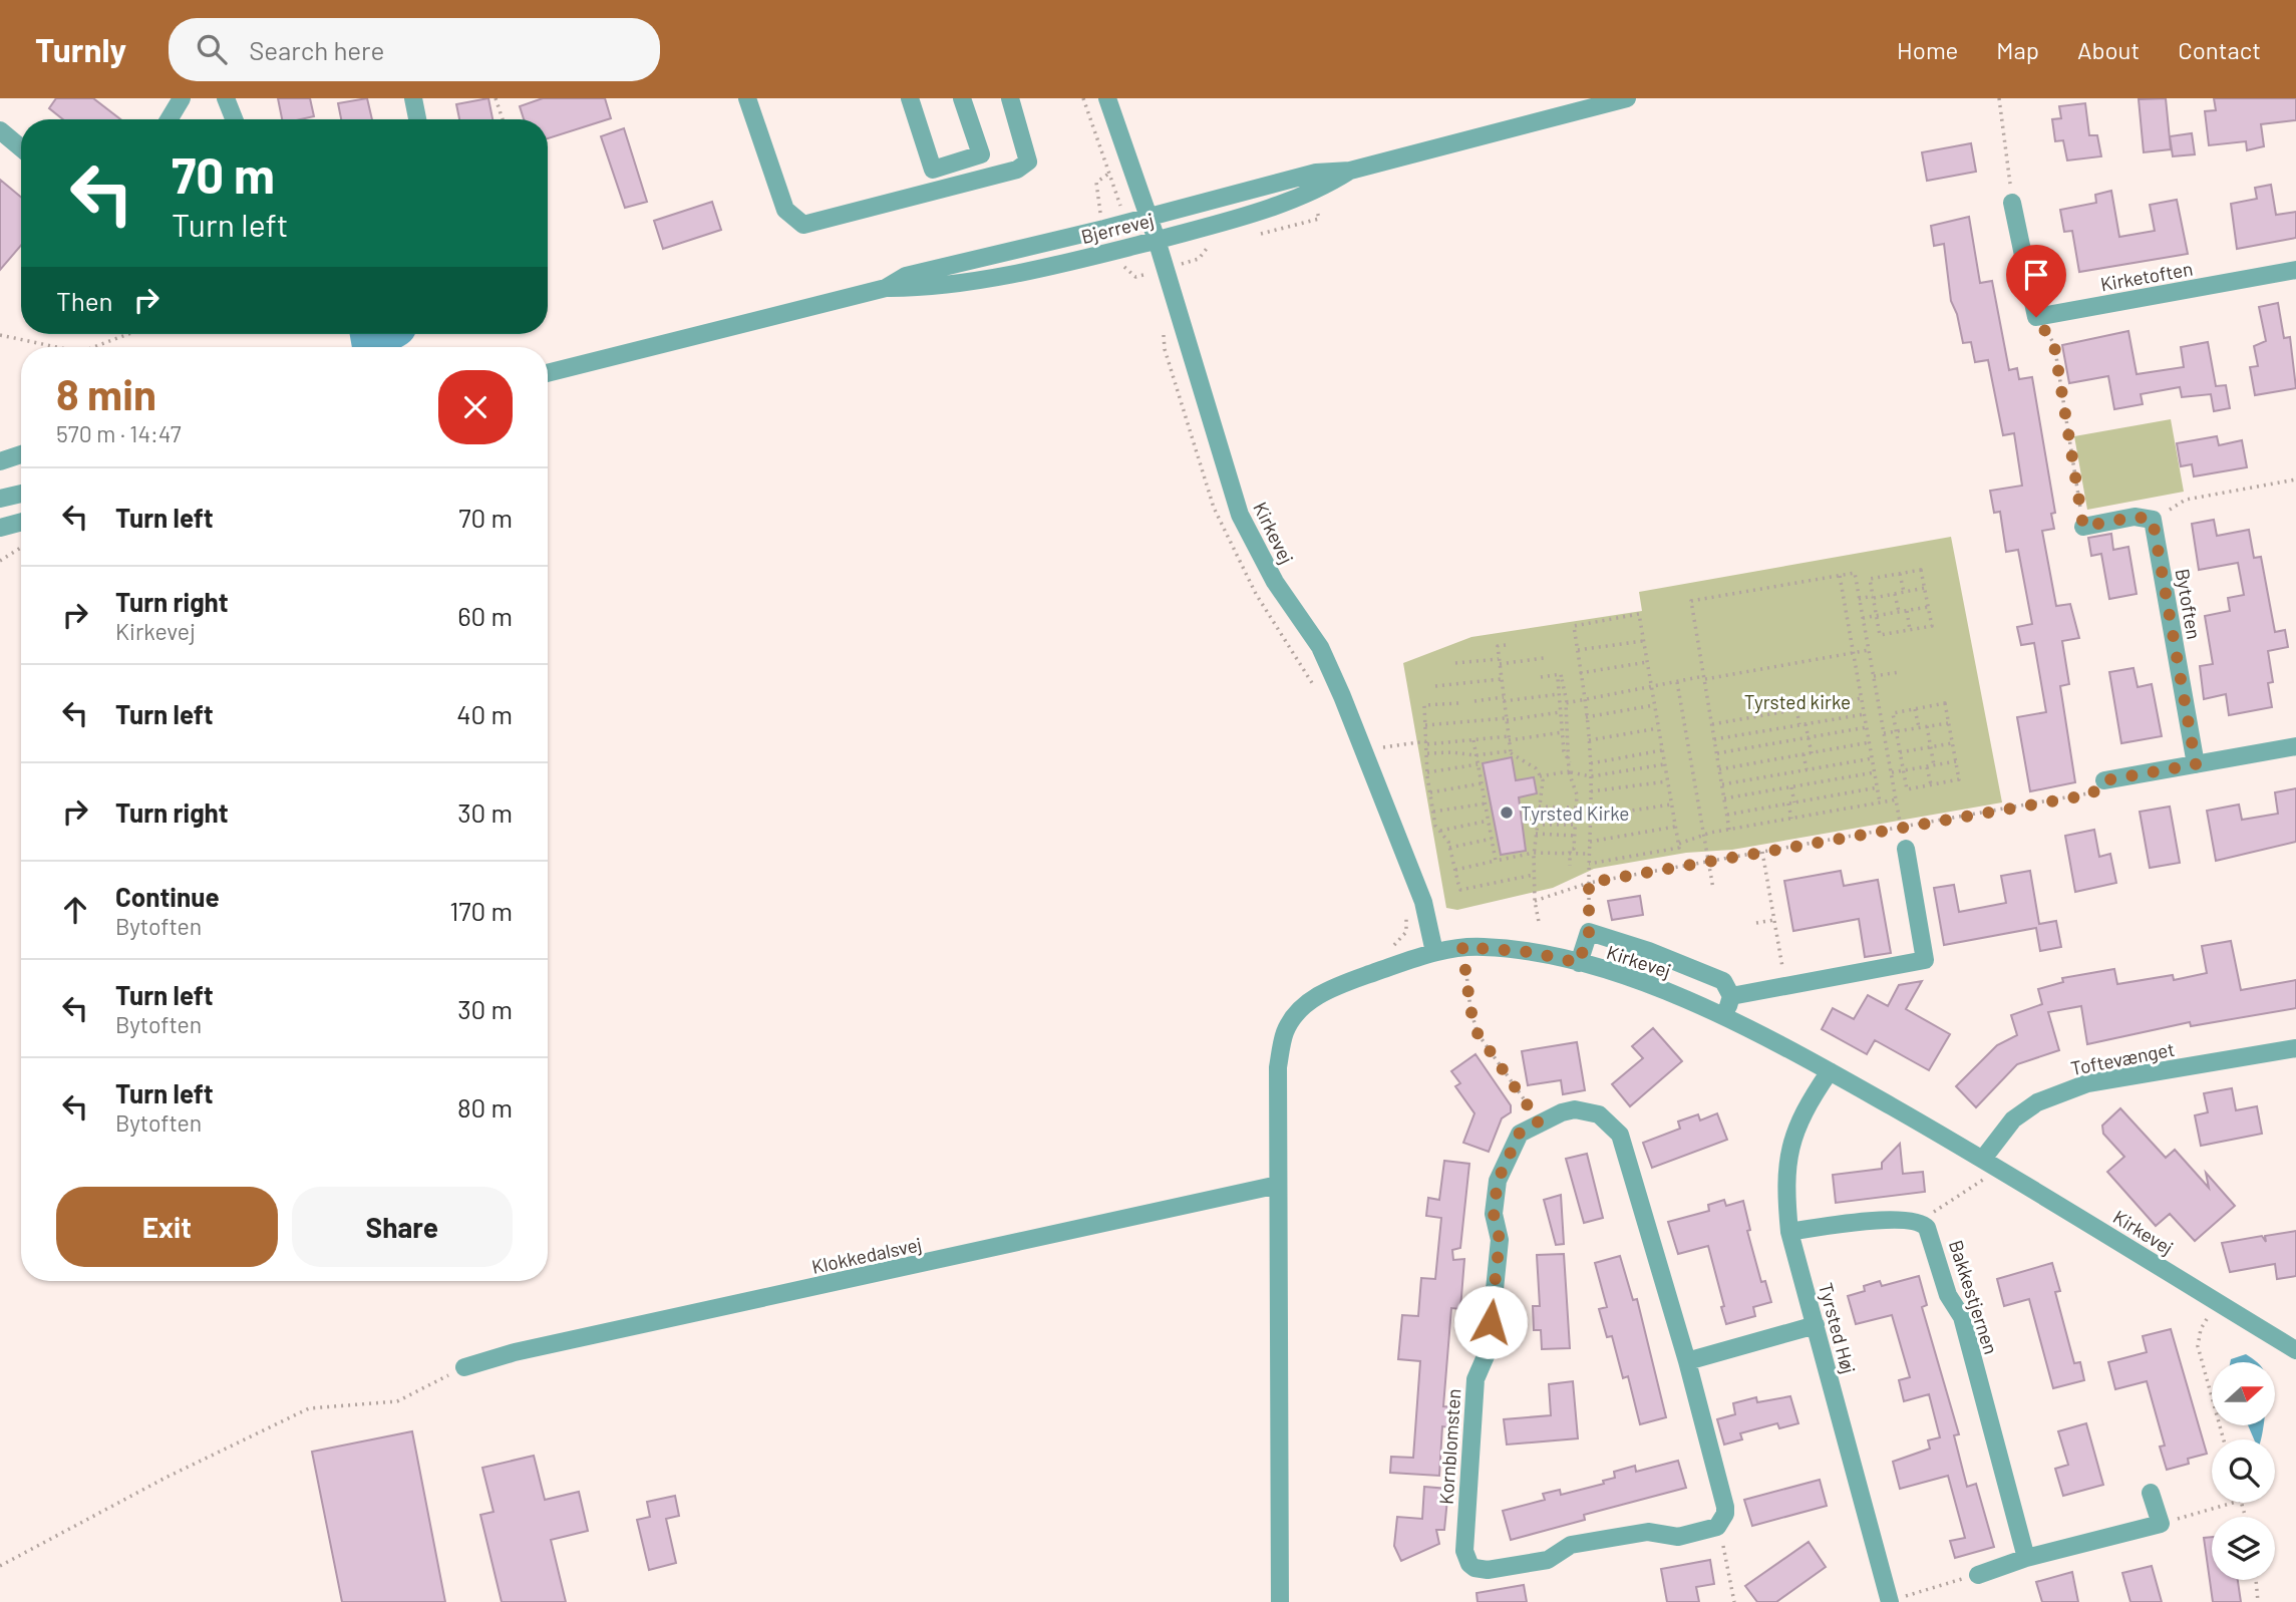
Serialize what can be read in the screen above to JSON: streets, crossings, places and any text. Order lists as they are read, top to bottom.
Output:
{
  "streets": {
    "street": [
      "Bjerrevej",
      "Kirketoften",
      "Kirkevej",
      "Bytoften",
      "Toftevænget",
      "Klokkedalsvej",
      "Bakkestjernen",
      "Tyrsted Høj",
      "Kornblomsten"
    ]
  },
  "crossings": [
    ["Bjerrevej", "Kirkevej"],
    ["Kirkevej", "Toftevænget"],
    ["Kirkevej", "Tyrsted Høj"]
  ],
  "parks": ["Tyrsted kirke"],
  "places": ["Tyrsted Kirke"],
  "north": "right",
  "page": {
    "header": "Turnly",
    "search": "Search here",
    "nav": [
      "Home",
      "Map",
      "About",
      "Contact"
    ],
    "turn": ["70 m", "Turn left"],
    "then": "Then",
    "heading": ["8 min", "570 m · 14:47"],
    "list": [
      {
        "name": "Turn left",
        "value": "70 m"
      },
      {
        "name": "Turn right",
        "note": "Kirkevej",
        "value": "60 m"
      },
      {
        "name": "Turn left",
        "value": "40 m"
      },
      {
        "name": "Turn right",
        "value": "30 m"
      },
      {
        "name": "Continue",
        "note": "Bytoften",
        "value": "170 m"
      },
      {
        "name": "Turn left",
        "note": "Bytoften",
        "value": "30 m"
      },
      {
        "name": "Turn left",
        "note": "Bytoften",
        "value": "80 m"
      }
    ],
    "buttons": ["Exit", "Share"]
  }
}
